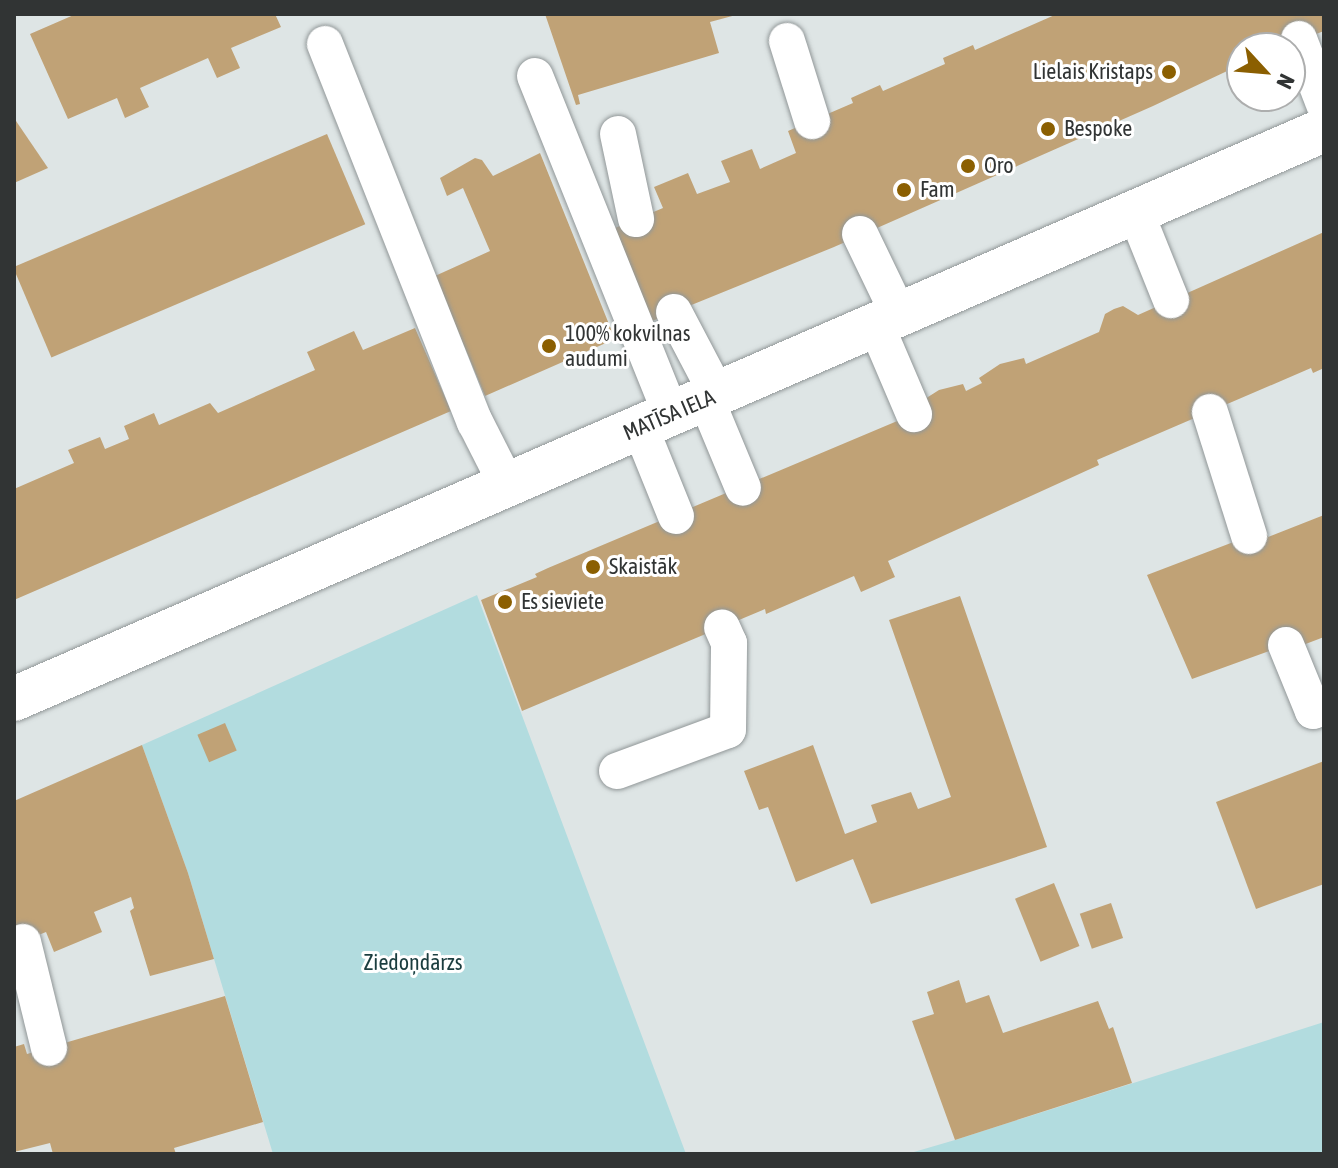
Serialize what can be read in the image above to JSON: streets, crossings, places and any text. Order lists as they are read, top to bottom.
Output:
{
  "streets": {
    "street": ["MATĪSA IELA"]
  },
  "parks": ["Ziedoņdārzs"],
  "places": [
    "Lielais Kristaps",
    "Bespoke",
    "Oro",
    "Fam",
    "100% kokvilnas audumi",
    "Skaistāk",
    "Es sieviete"
  ],
  "north": "bottom right"
}
